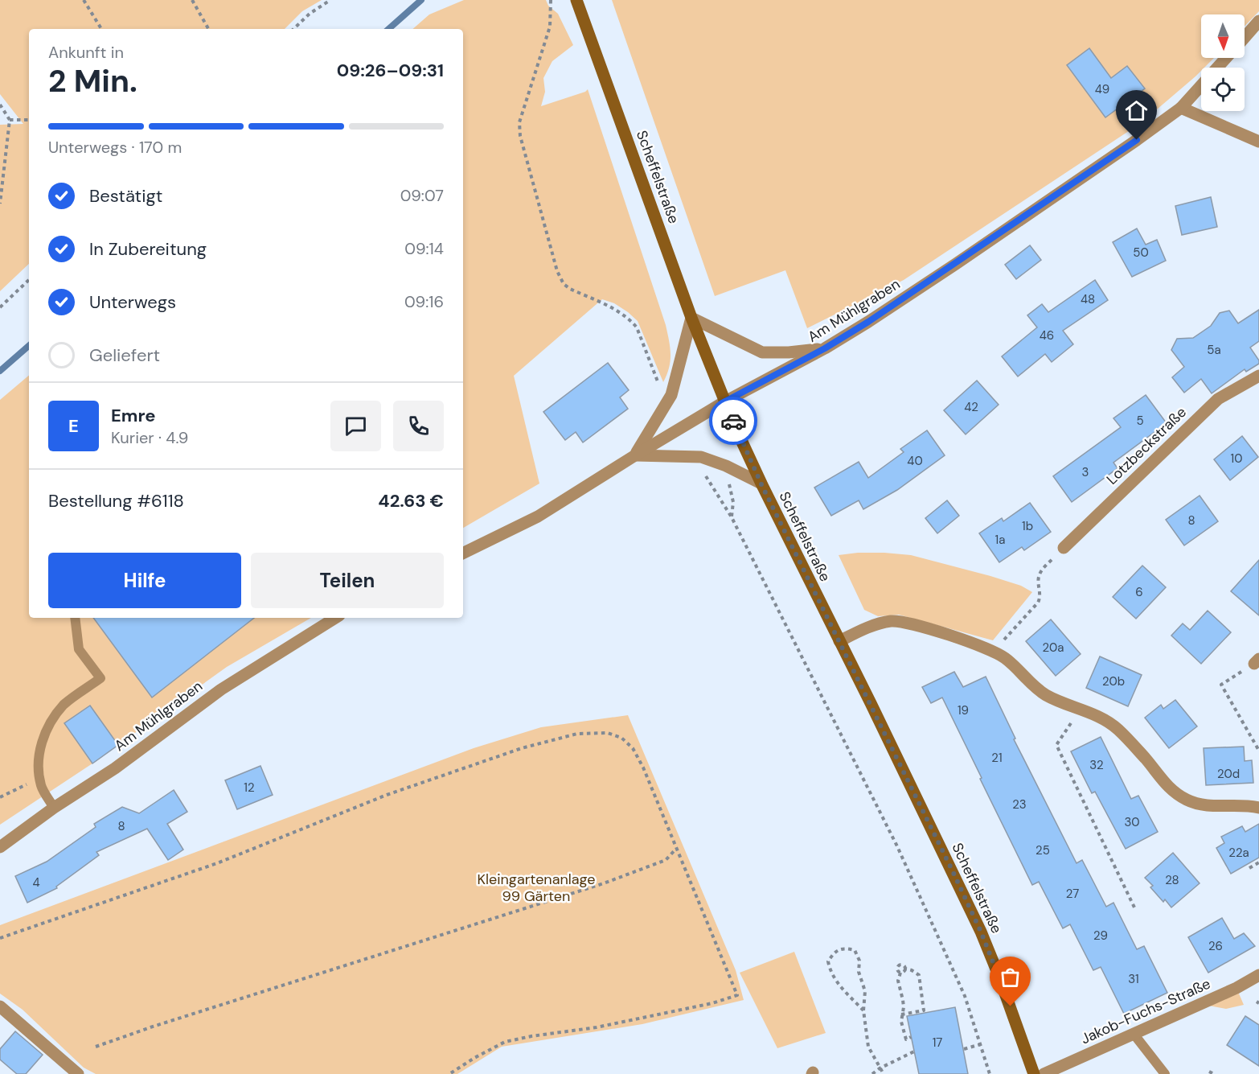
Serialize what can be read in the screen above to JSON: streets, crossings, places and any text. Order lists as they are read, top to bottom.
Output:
{
  "streets": {
    "main road": ["Scheffelstraße"],
    "street": ["Am Mühlgraben", "Lotzbeckstraße", "Jakob-Fuchs-Straße"]
  },
  "crossings": [
    ["Scheffelstraße", "Am Mühlgraben"]
  ],
  "parks": ["Kleingartenanlage 99 Gärten"],
  "house_numbers": [
    "49",
    "50",
    "48",
    "46",
    "5a",
    "42",
    "5",
    "10",
    "40",
    "3",
    "8",
    "1b",
    "1a",
    "6",
    "20a",
    "20b",
    "19",
    "21",
    "32",
    "20d",
    "12",
    "23",
    "30",
    "8",
    "25",
    "22a",
    "28",
    "4",
    "27",
    "29",
    "26",
    "31",
    "17"
  ],
  "north": "bottom",
  "page": {
    "heading": ["2 Min.", "Ankunft in", "09:26–09:31"],
    "panel": [
      "Emre",
      "Kurier · 4.9",
      "Bestellung #6118",
      "42.63 €"
    ],
    "bar": "Unterwegs · 170 m",
    "list": [
      ["Bestätigt", "09:07"],
      ["In Zubereitung", "09:14"],
      ["Unterwegs", "09:16"],
      "Geliefert"
    ],
    "round": "E",
    "buttons": ["Hilfe", "Teilen"]
  }
}
